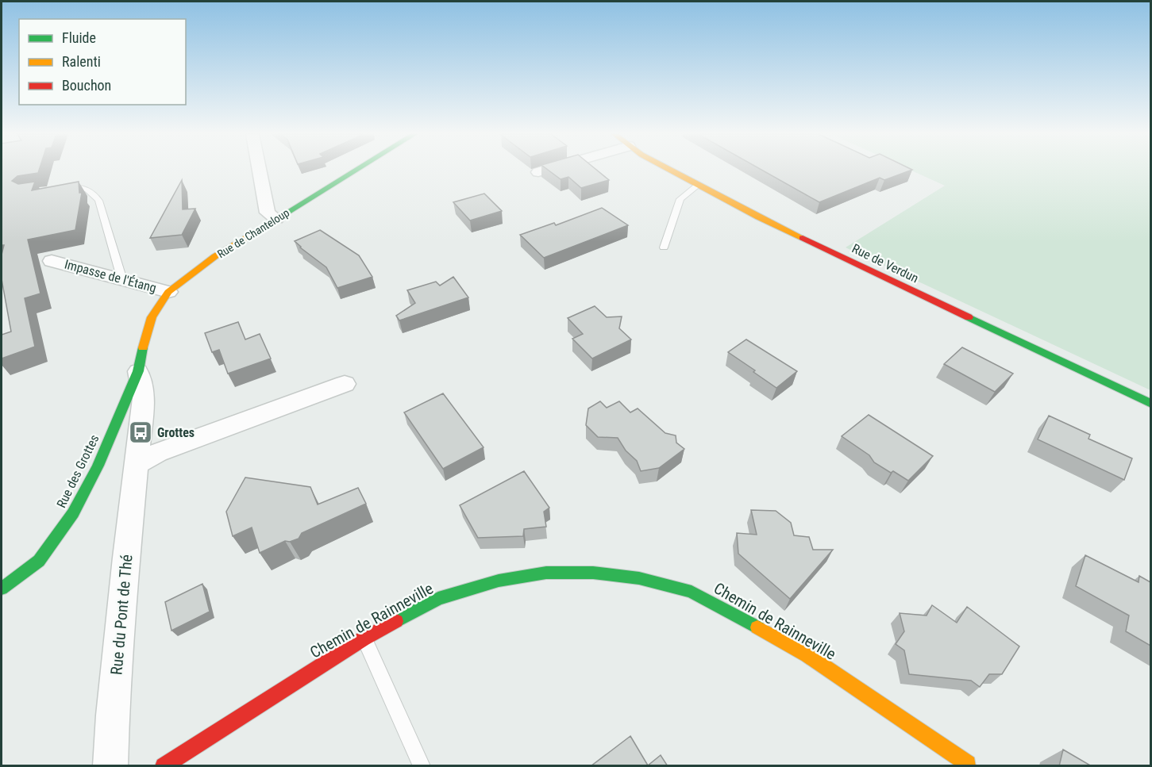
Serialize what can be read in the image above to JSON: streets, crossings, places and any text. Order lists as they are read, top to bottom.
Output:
{
  "streets": {
    "street": [
      "Rue de Chanteloup",
      "Rue de Verdun",
      "Impasse de l'Étang",
      "Rue des Grottes",
      "Rue du Pont de Thé",
      "Chemin de Rainneville"
    ]
  },
  "crossings": [
    ["Rue de Chanteloup", "Impasse de l'Étang"],
    ["Rue de Chanteloup", "Rue des Grottes"],
    ["Rue de Chanteloup", "Rue du Pont de Thé"],
    ["Rue des Grottes", "Rue du Pont de Thé"]
  ],
  "places": {
    "bus stop": ["Grottes"]
  },
  "legend": ["Fluide", "Ralenti", "Bouchon"]
}
